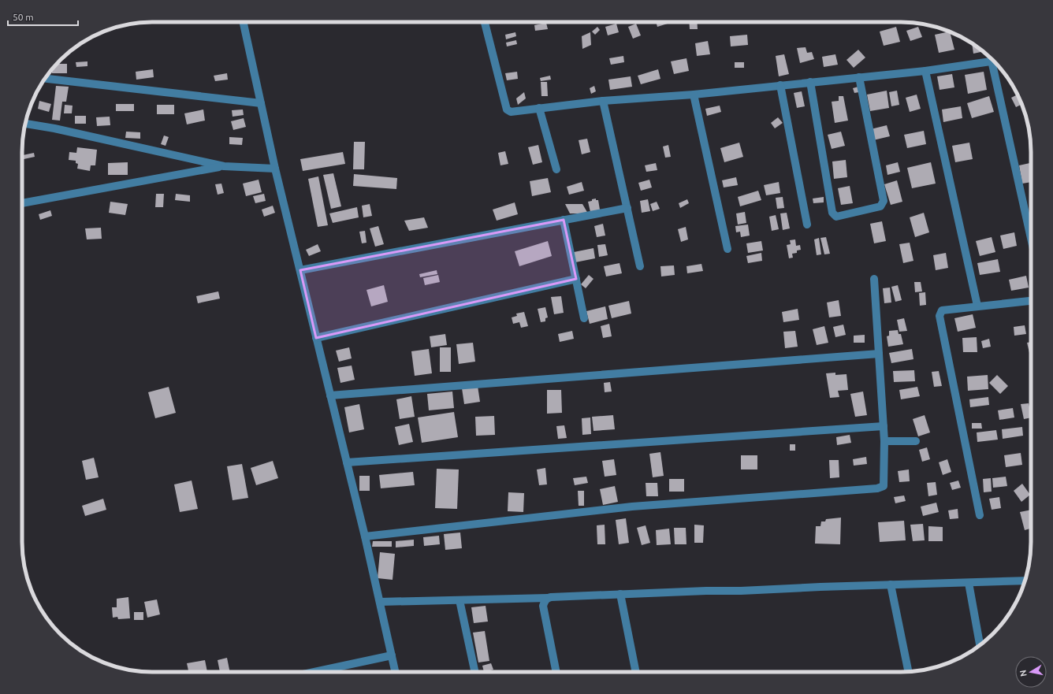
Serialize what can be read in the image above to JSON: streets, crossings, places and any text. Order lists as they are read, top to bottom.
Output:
{
  "scale_bar": "50 m",
  "north": "left"
}
